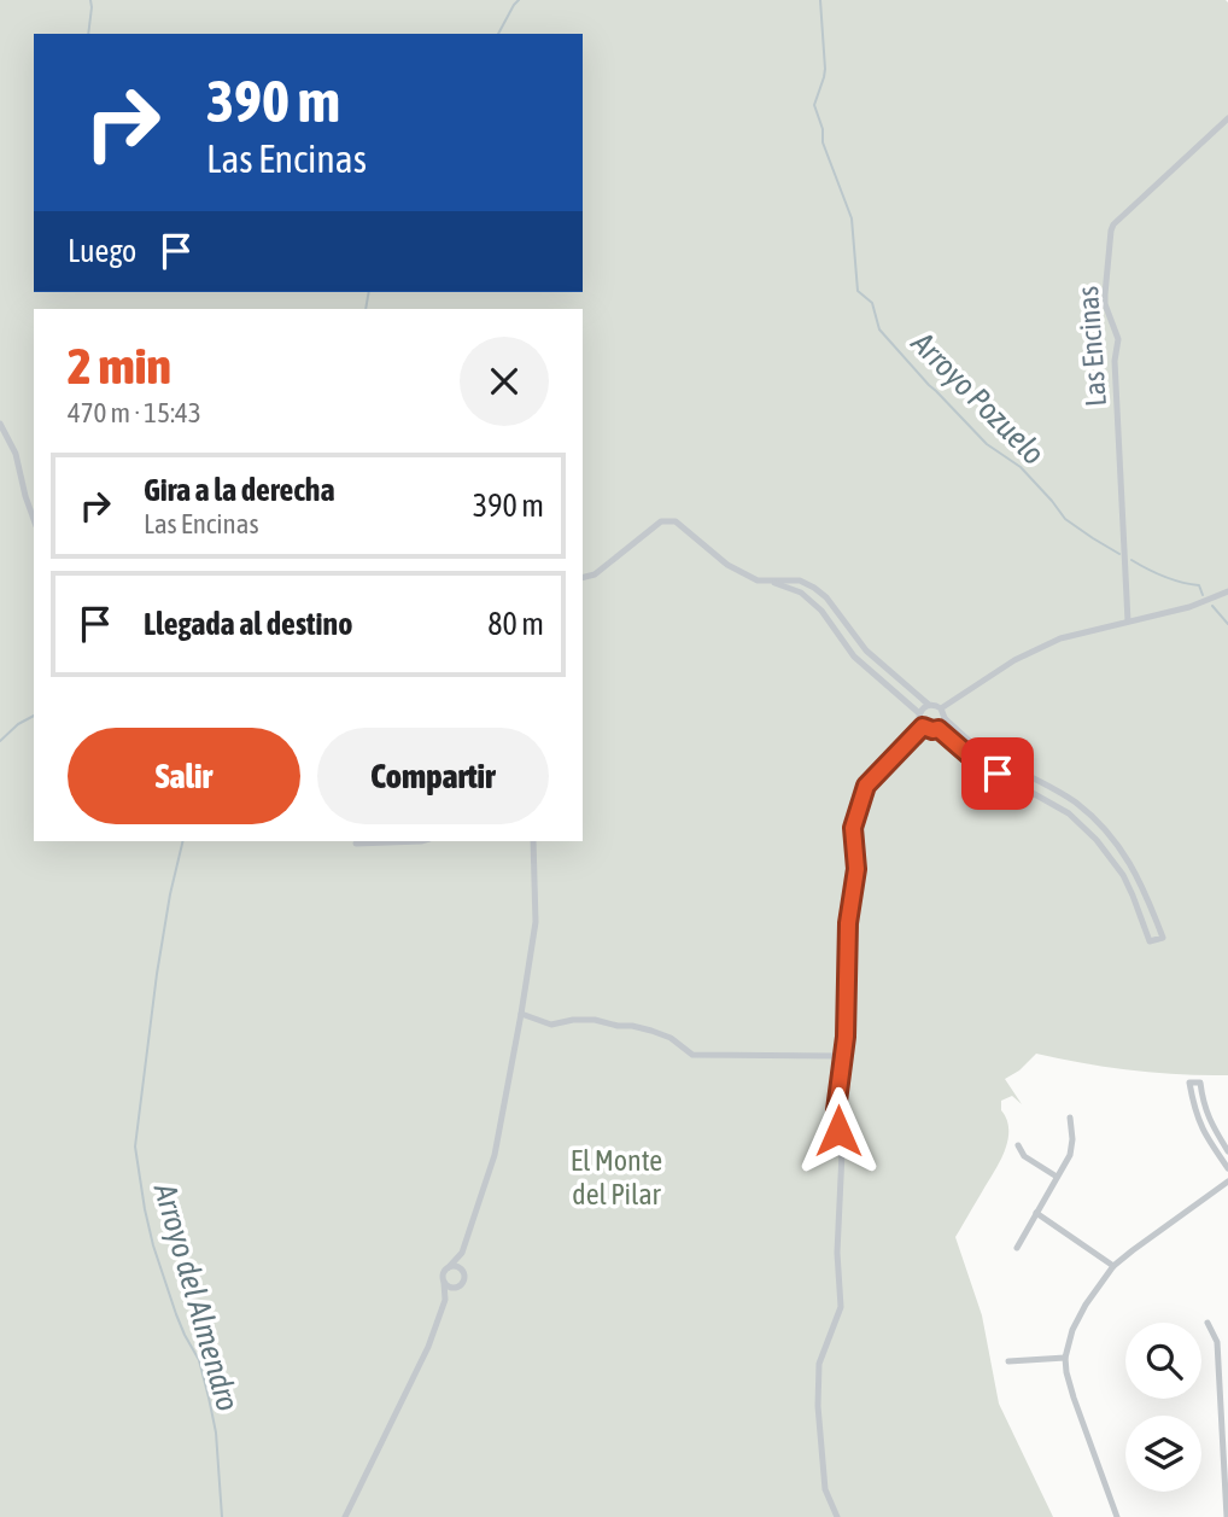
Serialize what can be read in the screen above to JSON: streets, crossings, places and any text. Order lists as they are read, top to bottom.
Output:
{
  "streets": {
    "street": ["Las Encinas"]
  },
  "water": ["Arroyo Pozuelo", "Arroyo del Almendro"],
  "parks": ["El Monte del Pilar"],
  "page": {
    "turn": ["390 m", "Las Encinas"],
    "then": "Luego",
    "heading": ["2 min", "470 m · 15:43"],
    "list": [
      {
        "name": "Gira a la derecha",
        "note": "Las Encinas",
        "value": "390 m"
      },
      {
        "name": "Llegada al destino",
        "value": "80 m"
      }
    ],
    "buttons": ["Salir", "Compartir"]
  }
}
